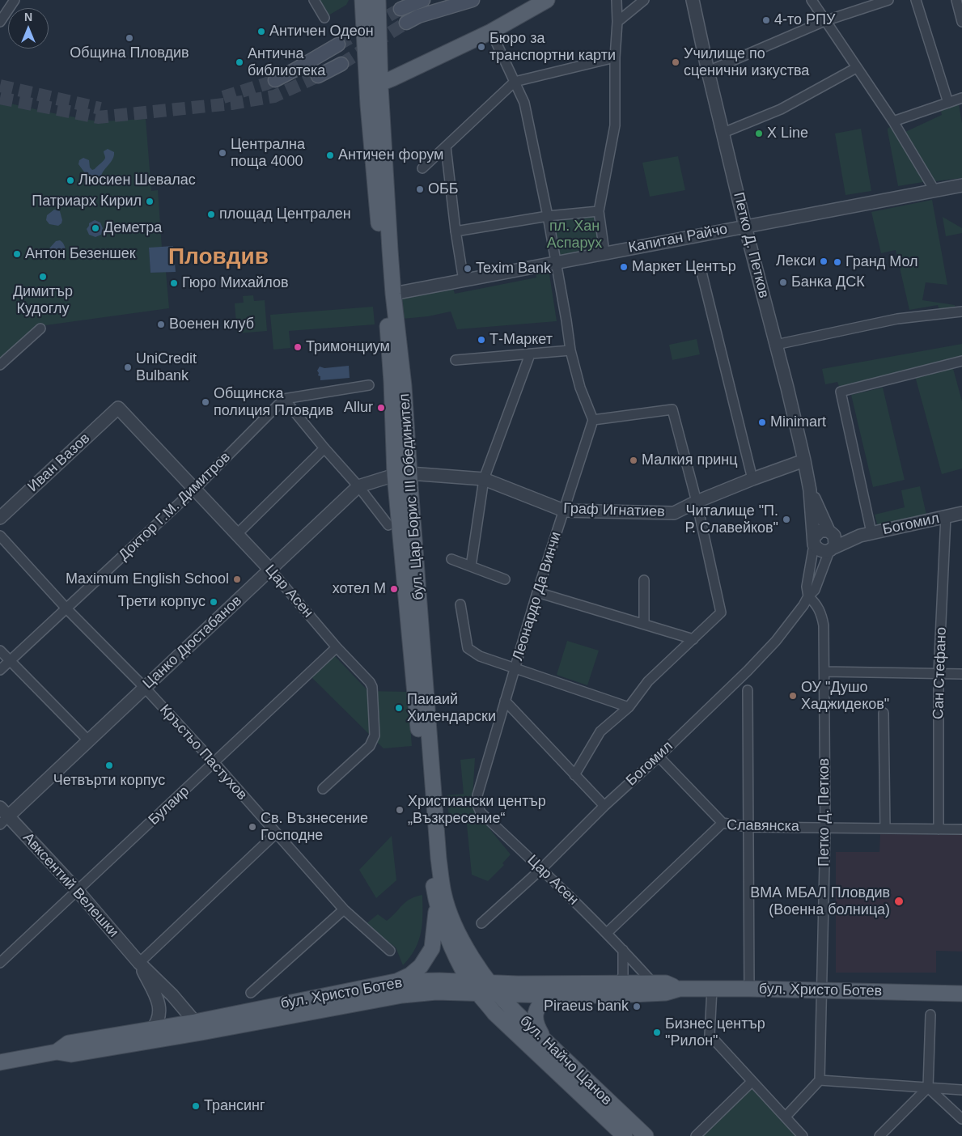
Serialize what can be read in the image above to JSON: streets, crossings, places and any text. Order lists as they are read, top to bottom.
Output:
{
  "streets": {
    "main road": ["бул. Цар Борис III Обединител", "бул. Христо Ботев", "бул. Найчо Цанов"],
    "street": [
      "Капитан Райчо",
      "Петко Д. Петков",
      "Иван Вазов",
      "Доктор Г.М. Димитров",
      "Граф Игнатиев",
      "Богомил",
      "Цар Асен",
      "Леонардо Да Винчи",
      "Цанко Дюстабанов",
      "Сан Стефано",
      "Кръстьо Пастухов",
      "Булаир",
      "Славянска",
      "Авксентий Велешки"
    ]
  },
  "crossings": [
    ["Капитан Райчо", "Петко Д. Петков"],
    ["Капитан Райчо", "бул. Цар Борис III Обединител"],
    ["Петко Д. Петков", "Граф Игнатиев"],
    ["Петко Д. Петков", "Богомил"],
    ["Петко Д. Петков", "Славянска"],
    ["Петко Д. Петков", "бул. Христо Ботев"],
    ["Иван Вазов", "Цар Асен"],
    ["бул. Цар Борис III Обединител", "Граф Игнатиев"],
    ["бул. Цар Борис III Обединител", "Цанко Дюстабанов"],
    ["бул. Цар Борис III Обединител", "бул. Христо Ботев"],
    ["бул. Цар Борис III Обединител", "бул. Найчо Цанов"],
    ["Доктор Г.М. Димитров", "Цар Асен"],
    ["Доктор Г.М. Димитров", "Кръстьо Пастухов"],
    ["Граф Игнатиев", "Леонардо Да Винчи"],
    ["Граф Игнатиев", "Цанко Дюстабанов"],
    ["Богомил", "Цар Асен"],
    ["Богомил", "Сан Стефано"],
    ["Цар Асен", "Леонардо Да Винчи"],
    ["Цар Асен", "Цанко Дюстабанов"],
    ["Цар Асен", "Булаир"],
    ["Цар Асен", "Славянска"],
    ["Цар Асен", "бул. Христо Ботев"],
    ["Цанко Дюстабанов", "Кръстьо Пастухов"],
    ["Цанко Дюстабанов", "Авксентий Велешки"],
    ["Сан Стефано", "Славянска"],
    ["Кръстьо Пастухов", "Булаир"],
    ["Булаир", "Авксентий Велешки"],
    ["Авксентий Велешки", "бул. Христо Ботев"],
    ["бул. Христо Ботев", "бул. Найчо Цанов"]
  ],
  "districts": ["Пловдив"],
  "parks": ["пл. Хан Аспарух"],
  "places": [
    "4-то РПУ",
    "Античен Одеон",
    "Община Пловдив",
    "Бюро за транспортни карти",
    "Антична библиотека",
    "Училище по сценични изкуства",
    "X Line",
    "Централна поща 4000",
    "Античен форум",
    "Люсиен Шевалас",
    "ОББ",
    "Патриарх Кирил",
    "площад Централен",
    "Деметра",
    "Антон Безеншек",
    "Лекси",
    "Гранд Мол",
    "Маркет Център",
    "Texim Bank",
    "Димитър Кудоглу",
    "Банка ДСК",
    "Гюро Михайлов",
    "Военен клуб",
    "Т-Маркет",
    "Тримонциум",
    "UniCredit Bulbank",
    "Общинска полиция Пловдив",
    "Allur",
    "Minimart",
    "Малкия принц",
    "Читалище \"П. Р. Славейков\"",
    "Maximum English School",
    "хотел М",
    "Трети корпус",
    "ОУ \"Душо Хаджидеков\"",
    "Паиаий Хилендарски",
    "Четвърти корпус",
    "Христиански център „Възкресение“",
    "Св. Възнесение Господне",
    "ВМА МБАЛ Пловдив (Военна болница)",
    "Piraeus bank",
    "Бизнес център \"Рилон\"",
    "Трансинг"
  ],
  "north": "top"
}
